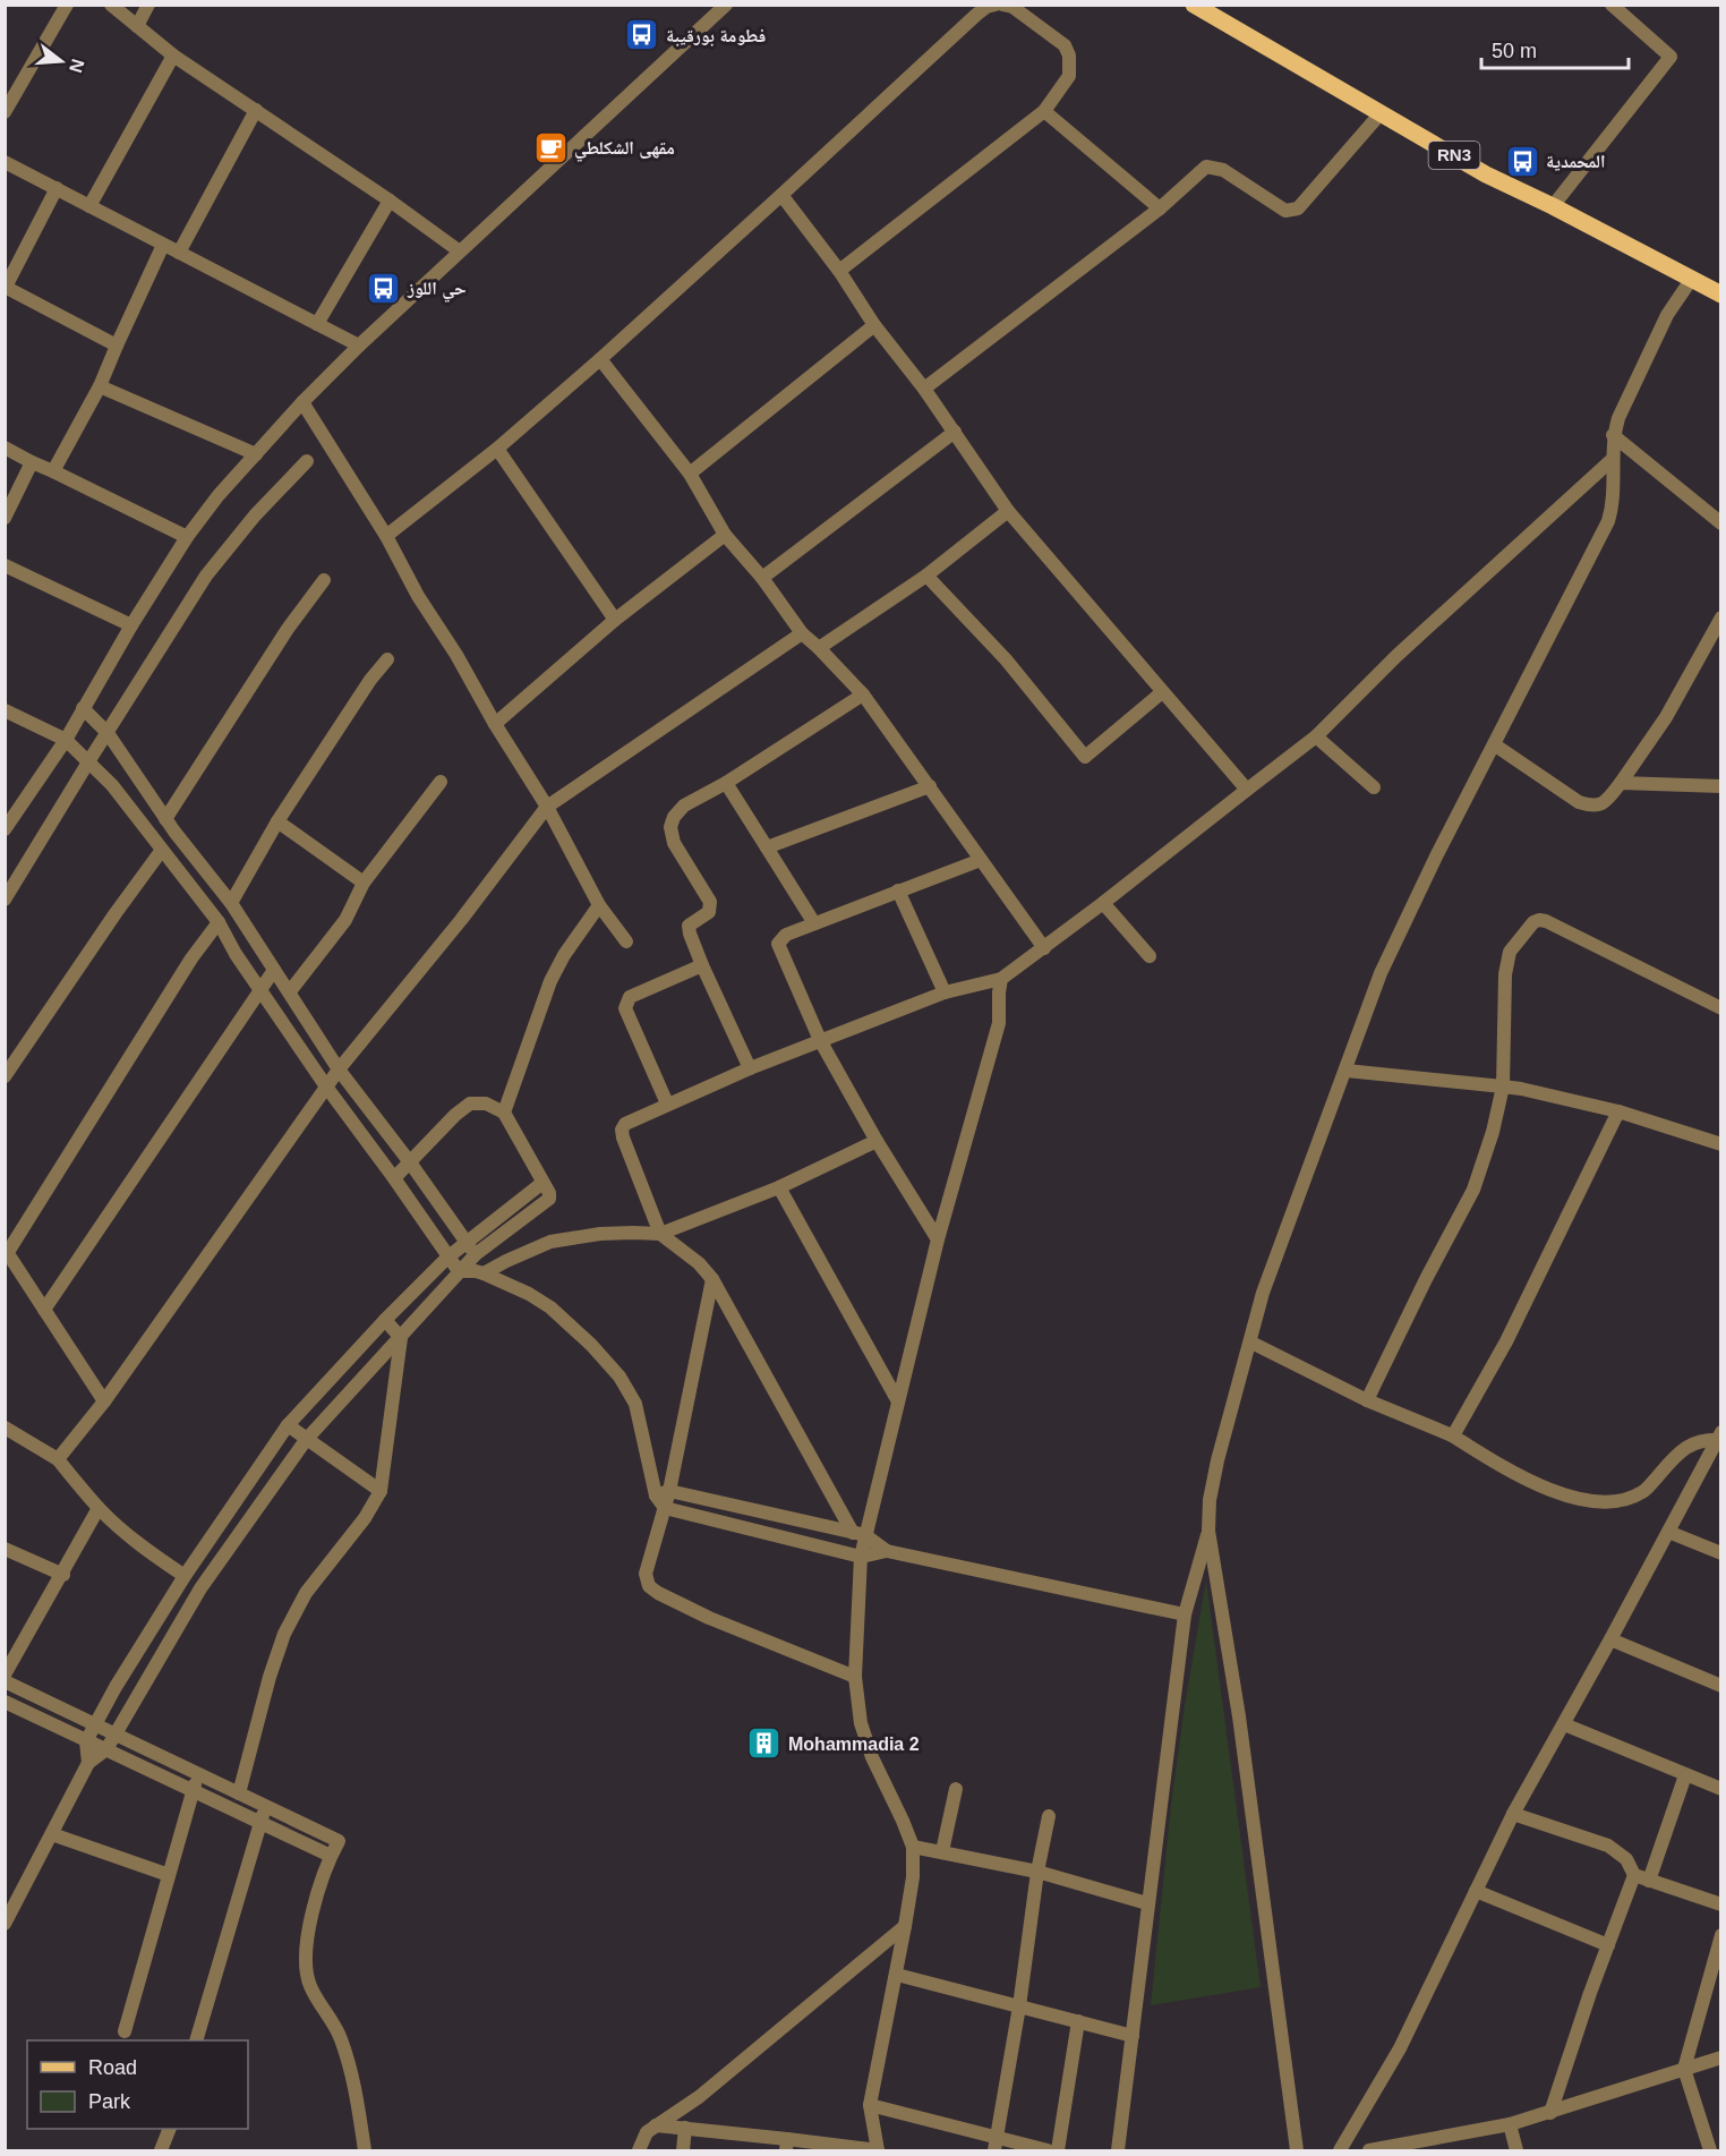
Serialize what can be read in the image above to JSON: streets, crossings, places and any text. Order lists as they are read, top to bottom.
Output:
{
  "streets": {
    "main road": ["RN3"]
  },
  "places": {
    "bus stop": ["فطومة بورقيبة", "المحمدية", "حي اللوز"],
    "cafe": ["مقهى الشكلطي"],
    "building": ["Mohammadia 2"]
  },
  "legend": ["Road", "Park"],
  "scale_bar": "50 m",
  "north": "right"
}
